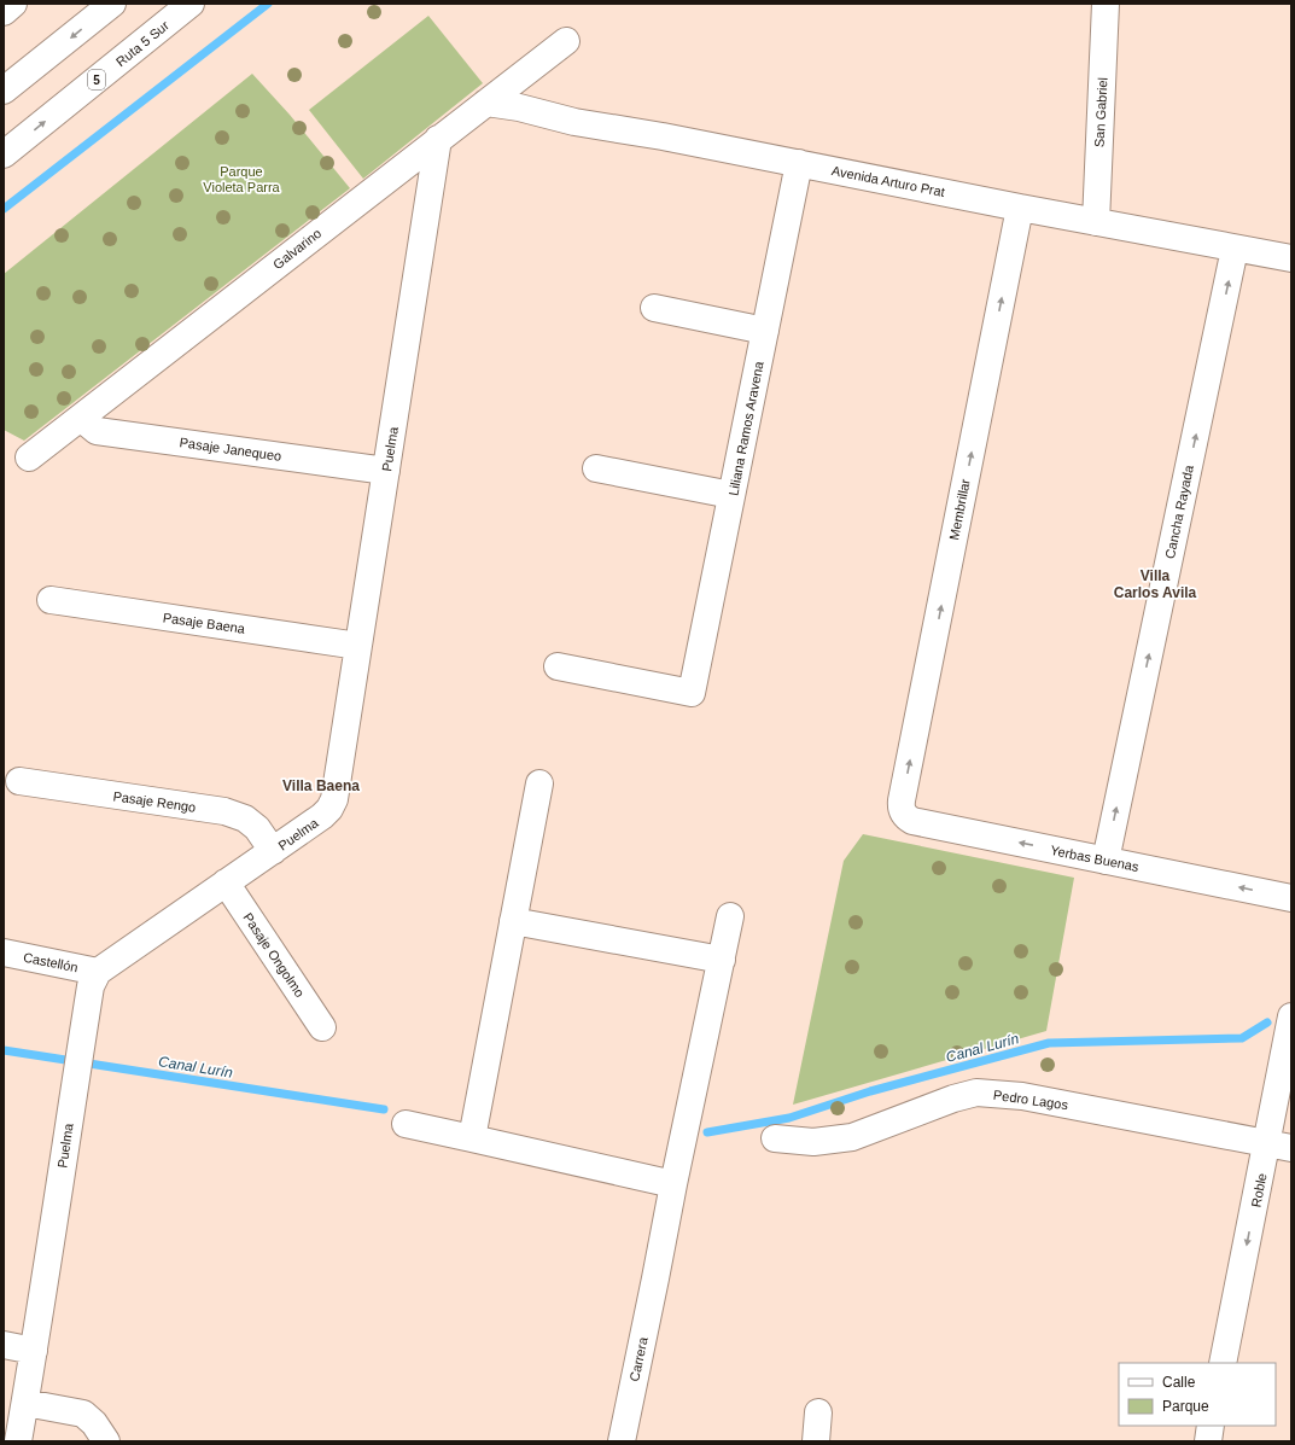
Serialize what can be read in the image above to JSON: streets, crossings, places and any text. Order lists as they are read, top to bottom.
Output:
{
  "streets": {
    "main road": [
      "Ruta 5 Sur",
      "5",
      "San Gabriel",
      "Avenida Arturo Prat",
      "Galvarino",
      "Liliana Ramos Aravena",
      "Pasaje Janequeo",
      "Puelma",
      "Membrillar",
      "Cancha Rayada",
      "Pasaje Baena",
      "Pasaje Rengo",
      "Yerbas Buenas",
      "Pasaje Ongolmo",
      "Castellón",
      "Pedro Lagos",
      "Roble",
      "Carrera"
    ]
  },
  "crossings": [
    ["San Gabriel", "Avenida Arturo Prat"],
    ["Avenida Arturo Prat", "Galvarino"],
    ["Avenida Arturo Prat", "Liliana Ramos Aravena"],
    ["Avenida Arturo Prat", "Membrillar"],
    ["Avenida Arturo Prat", "Cancha Rayada"],
    ["Galvarino", "Pasaje Janequeo"],
    ["Galvarino", "Puelma"],
    ["Pasaje Janequeo", "Puelma"],
    ["Puelma", "Pasaje Baena"],
    ["Puelma", "Pasaje Rengo"],
    ["Puelma", "Pasaje Ongolmo"],
    ["Puelma", "Castellón"],
    ["Membrillar", "Yerbas Buenas"],
    ["Cancha Rayada", "Yerbas Buenas"],
    ["Pedro Lagos", "Roble"]
  ],
  "one_way": [
    "Membrillar",
    "Cancha Rayada",
    "Yerbas Buenas",
    "Roble"
  ],
  "districts": ["Villa Carlos Avila", "Villa Baena"],
  "water": ["Canal Lurín"],
  "parks": ["Parque Violeta Parra"],
  "legend": ["Calle", "Parque"]
}
